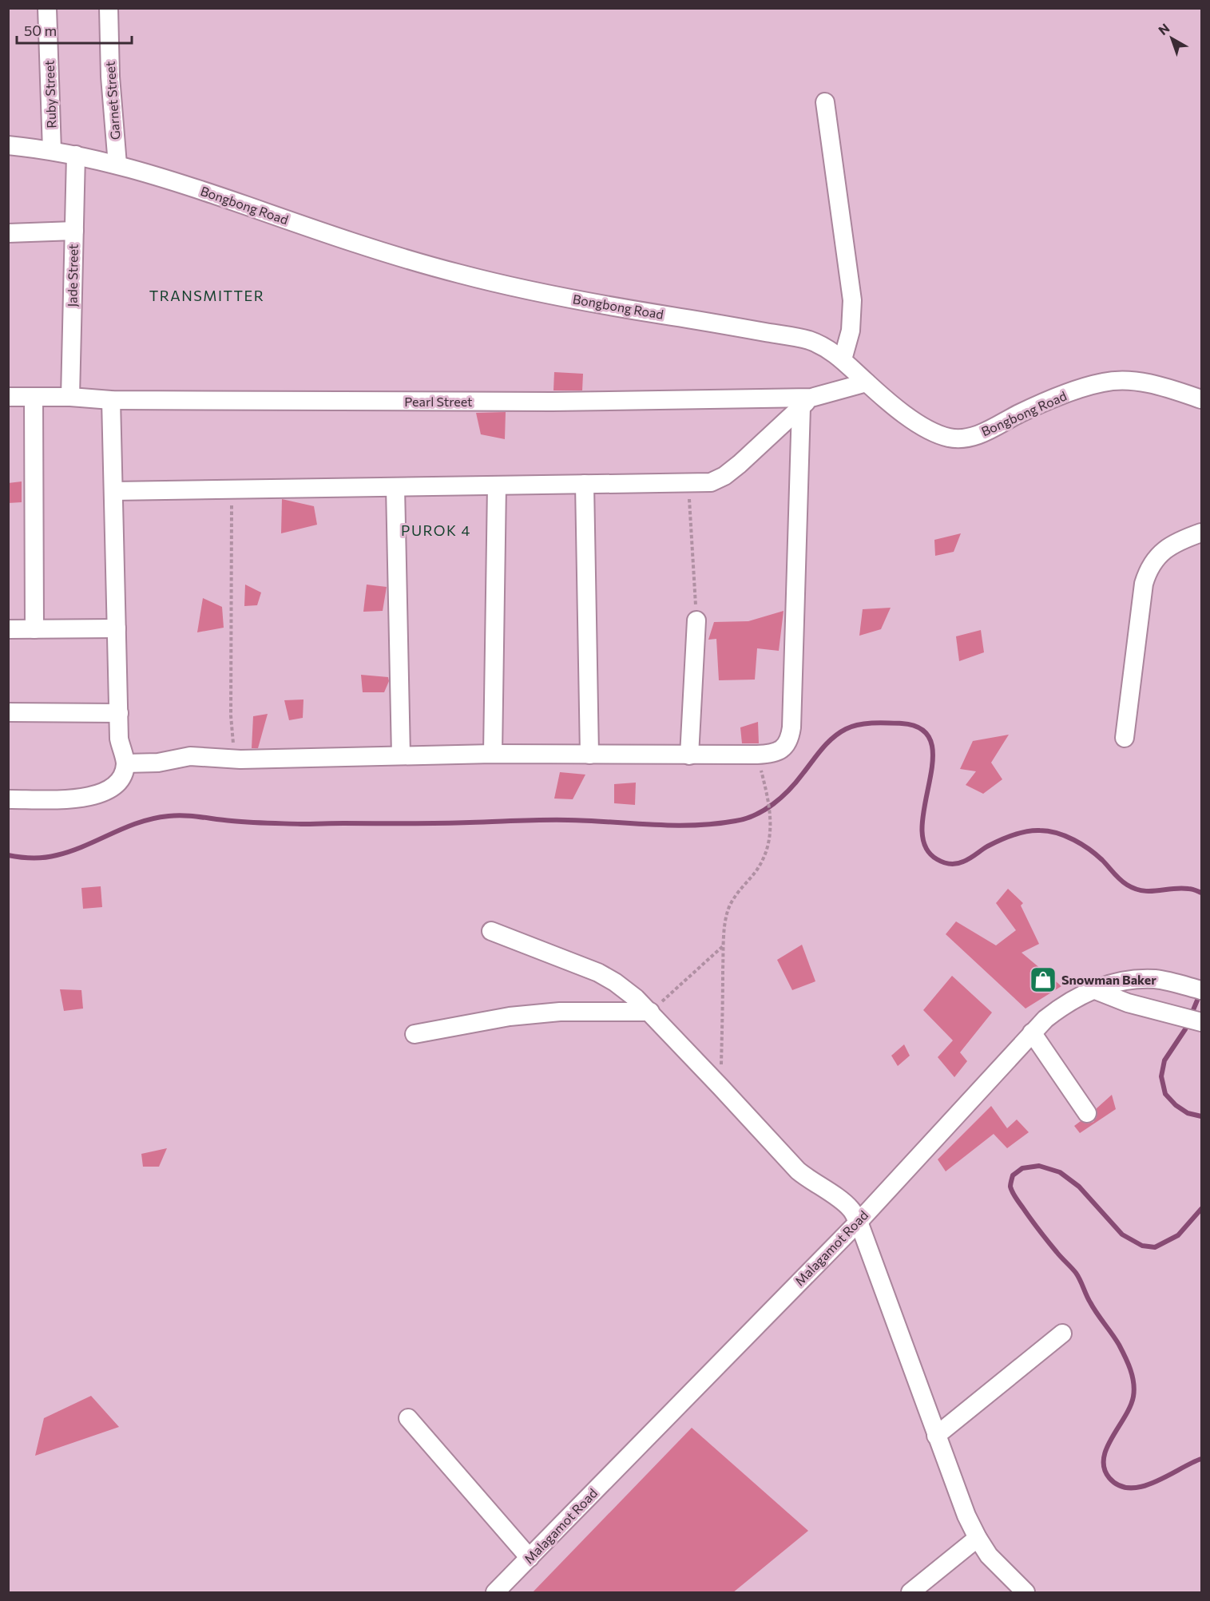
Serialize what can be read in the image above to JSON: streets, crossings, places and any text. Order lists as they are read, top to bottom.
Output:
{
  "streets": {
    "street": [
      "Ruby Street",
      "Garnet Street",
      "Bongbong Road",
      "Jade Street",
      "Pearl Street",
      "Malagamot Road"
    ]
  },
  "crossings": [
    ["Ruby Street", "Bongbong Road"],
    ["Garnet Street", "Bongbong Road"],
    ["Bongbong Road", "Jade Street"],
    ["Bongbong Road", "Pearl Street"],
    ["Jade Street", "Pearl Street"]
  ],
  "districts": ["TRANSMITTER", "PUROK 4"],
  "places": {
    "shop": ["Snowman Baker"]
  },
  "scale_bar": "50 m",
  "north": "top left"
}
